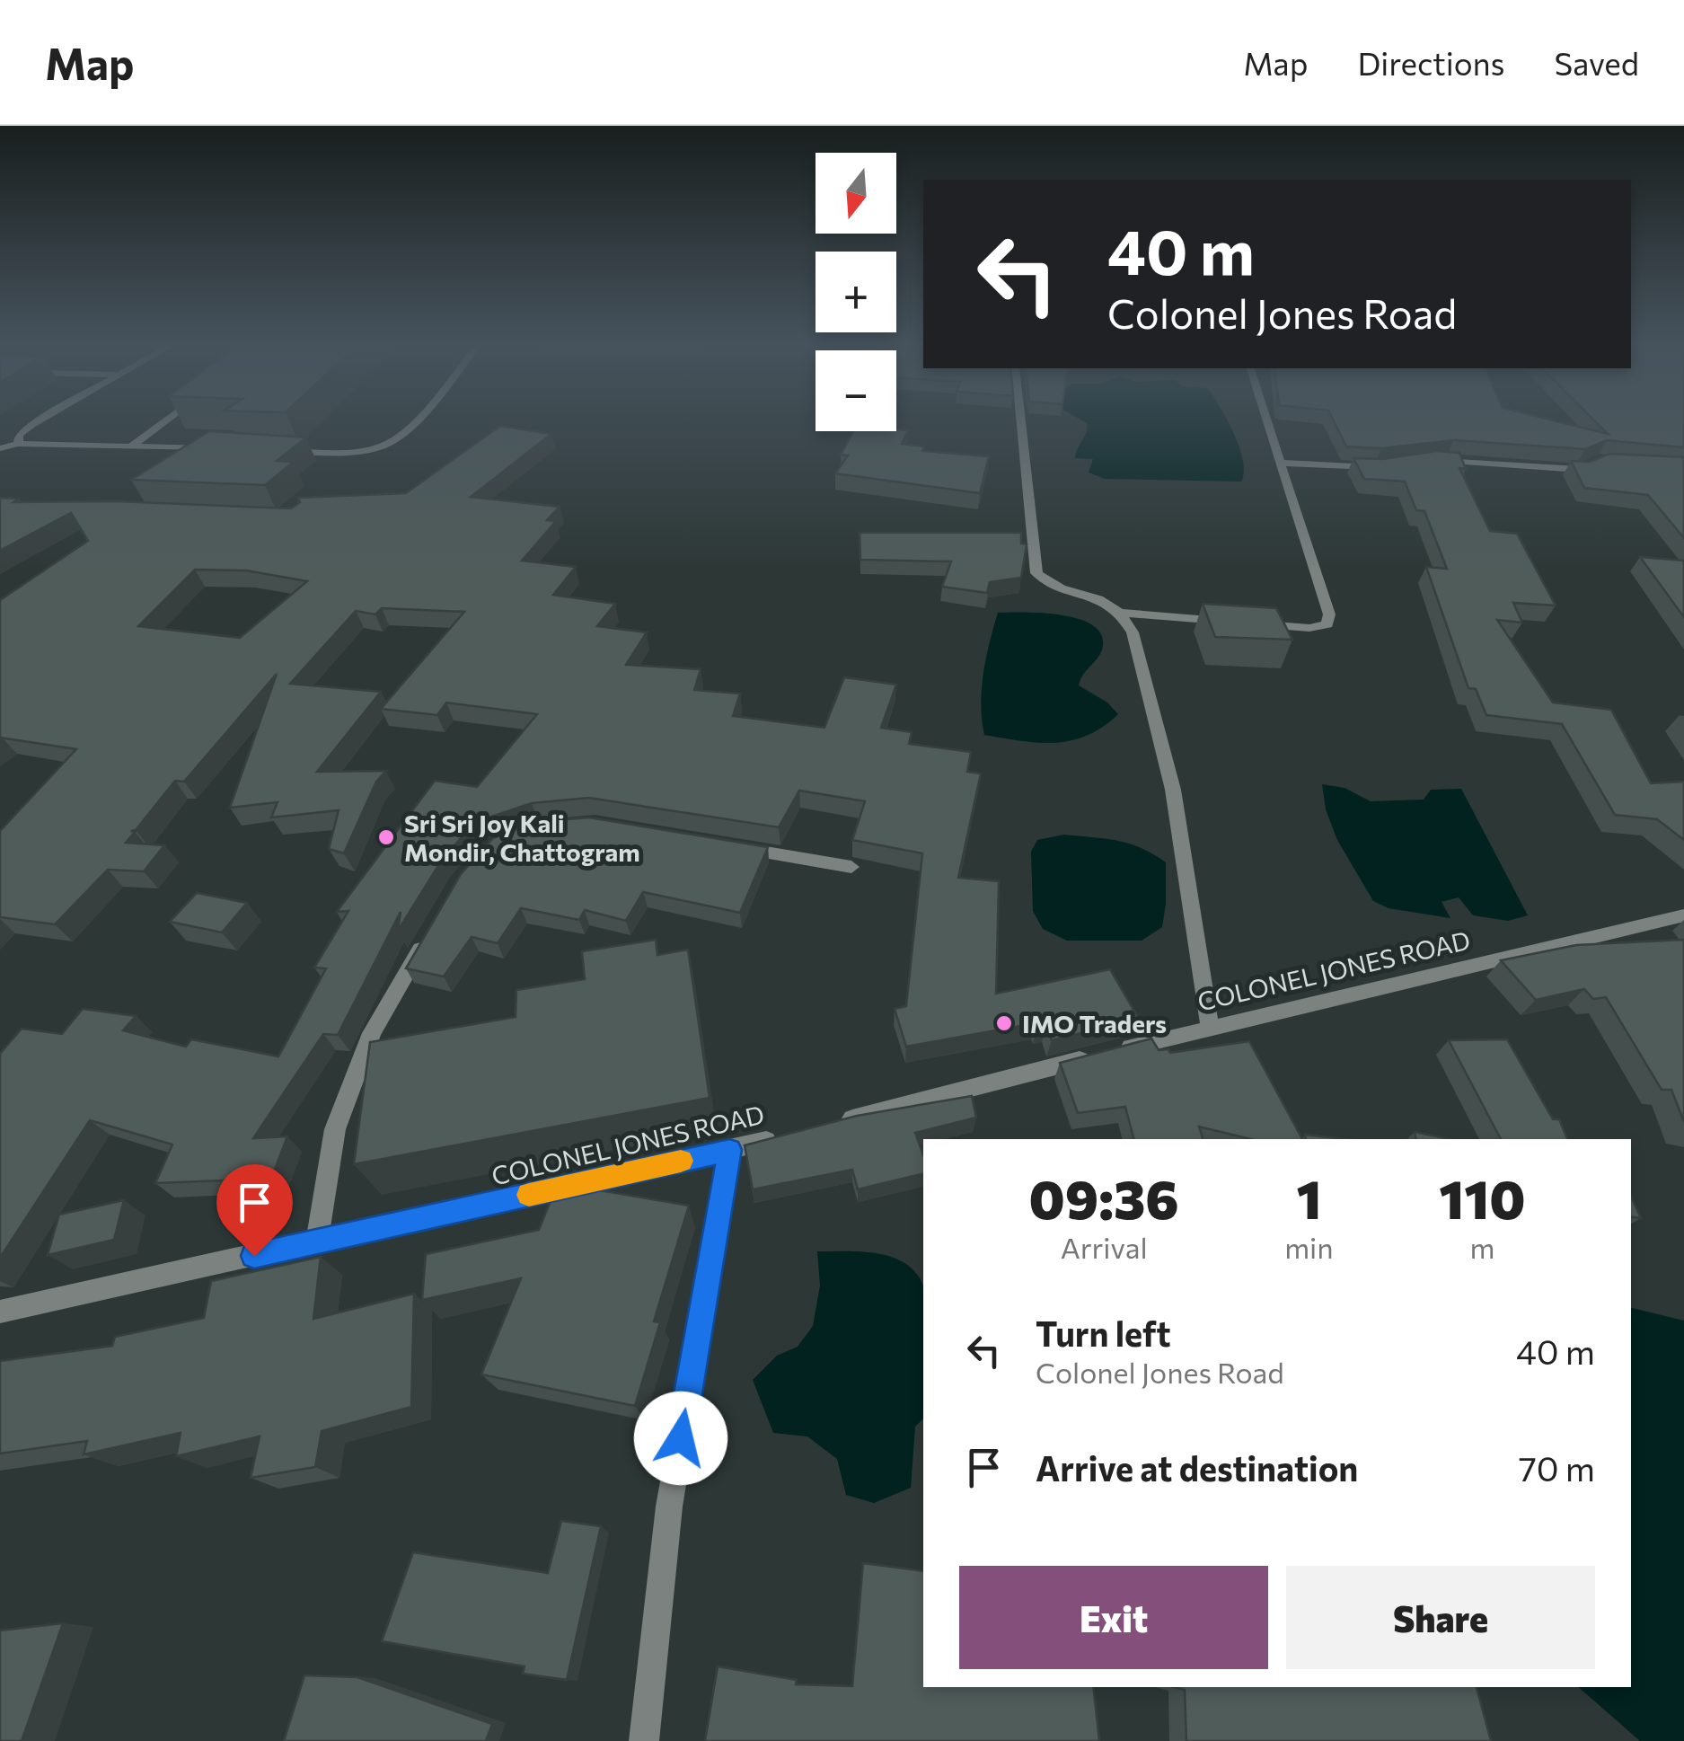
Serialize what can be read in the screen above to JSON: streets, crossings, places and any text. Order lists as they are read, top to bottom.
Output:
{
  "streets": {
    "street": ["COLONEL JONES ROAD"]
  },
  "places": ["Sri Sri Joy Kali Mondir, Chattogram", "IMO Traders"],
  "north": "bottom",
  "page": {
    "header": "Map",
    "nav": ["Map", "Directions", "Saved"],
    "map_buttons": ["+", "−"],
    "turn": ["40 m", "Colonel Jones Road"],
    "eta": [
      "09:36",
      "Arrival",
      "1",
      "min",
      "110",
      "m"
    ],
    "list": [
      {
        "name": "Turn left",
        "note": "Colonel Jones Road",
        "value": "40 m"
      },
      {
        "name": "Arrive at destination",
        "value": "70 m"
      }
    ],
    "buttons": ["Exit", "Share"]
  }
}
